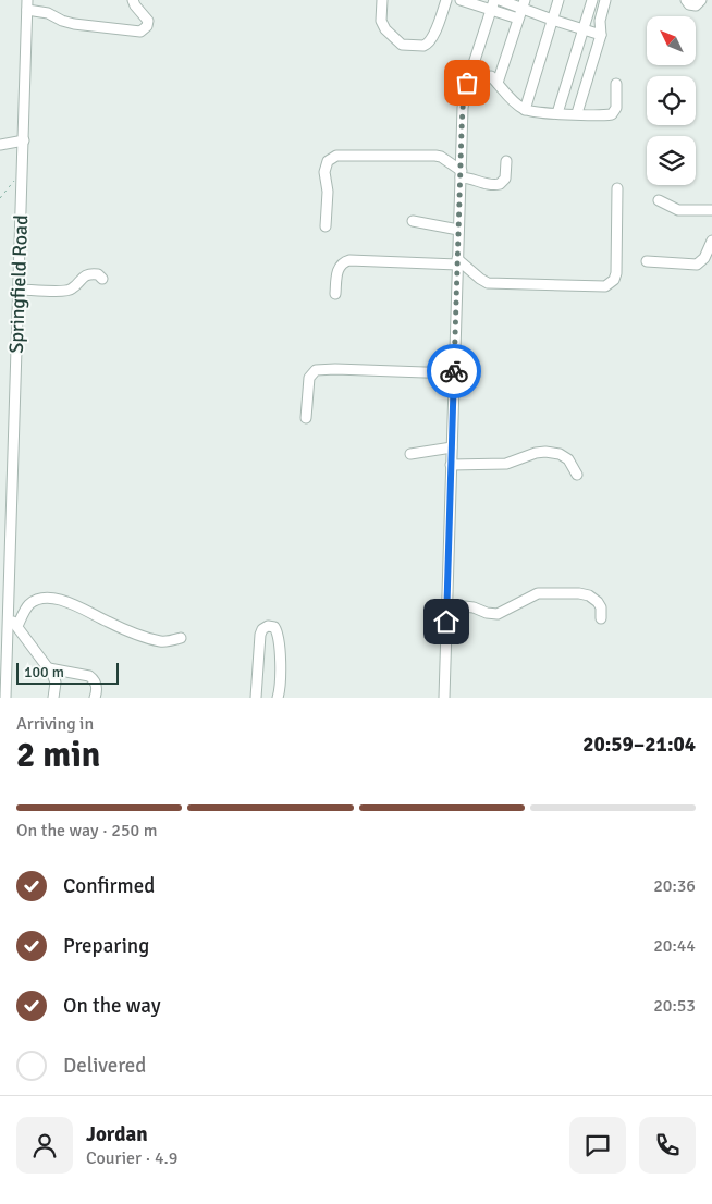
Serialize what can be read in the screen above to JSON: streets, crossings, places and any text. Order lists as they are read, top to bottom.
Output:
{
  "streets": {
    "street": ["Springfield Road"]
  },
  "scale_bar": "100 m",
  "north": "top left",
  "page": {
    "scale": "100 m",
    "heading": ["2 min", "Arriving in", "20:59–21:04"],
    "panel": ["Jordan", "Courier · 4.9"],
    "bar": "On the way · 250 m",
    "list": [
      ["Confirmed", "20:36"],
      ["Preparing", "20:44"],
      ["On the way", "20:53"],
      "Delivered"
    ]
  }
}
